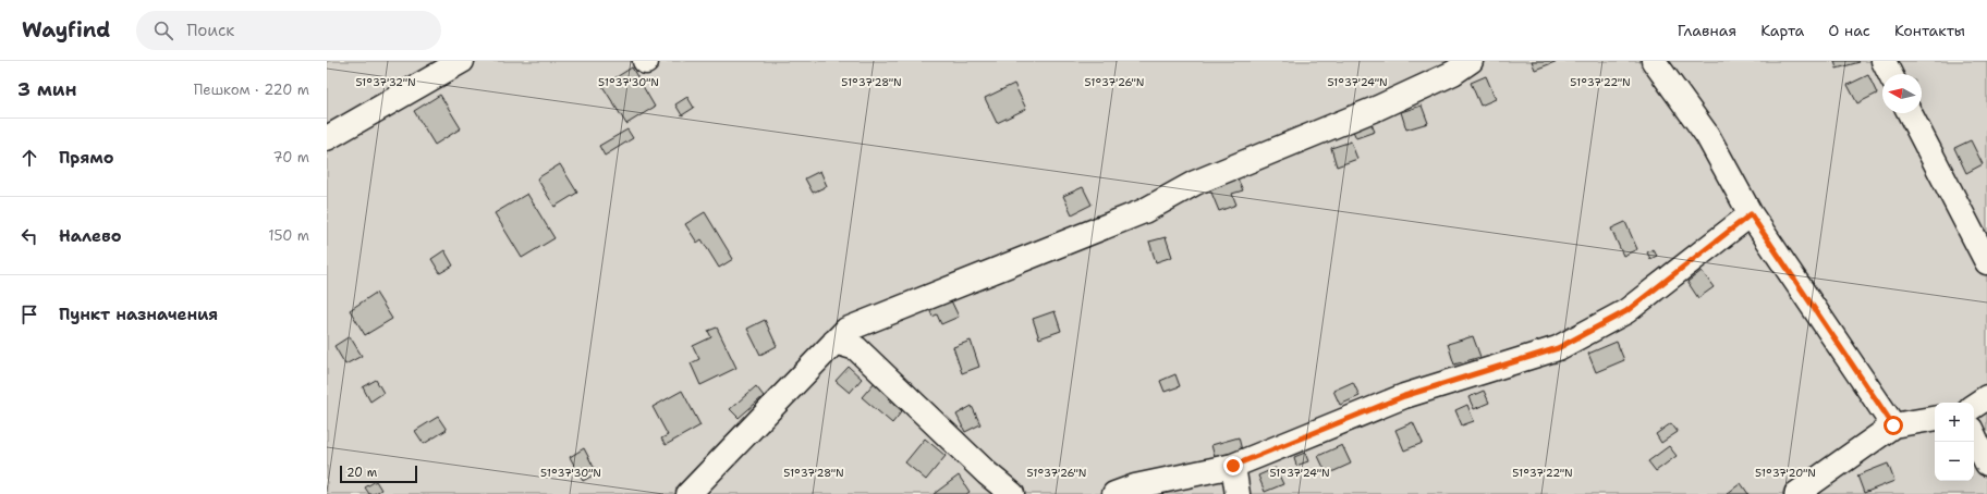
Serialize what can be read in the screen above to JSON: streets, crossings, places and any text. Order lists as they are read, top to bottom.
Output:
{
  "scale_bar": "20 m",
  "north": "left",
  "page": {
    "header": "Wayfind",
    "search": "Поиск",
    "nav": [
      "Главная",
      "Карта",
      "О нас",
      "Контакты"
    ],
    "heading": ["3 мин", "Пешком · 220 m"],
    "list": [
      ["Прямо", "70 m"],
      ["Налево", "150 m"],
      "Пункт назначения"
    ],
    "map_buttons": ["+", "−"],
    "scale": "20 m"
  },
  "coordinates": [
    "51°37'32\"N",
    "51°37'30\"N",
    "51°37'28\"N",
    "51°37'26\"N",
    "51°37'24\"N",
    "51°37'22\"N",
    "51°37'20\"N"
  ]
}
